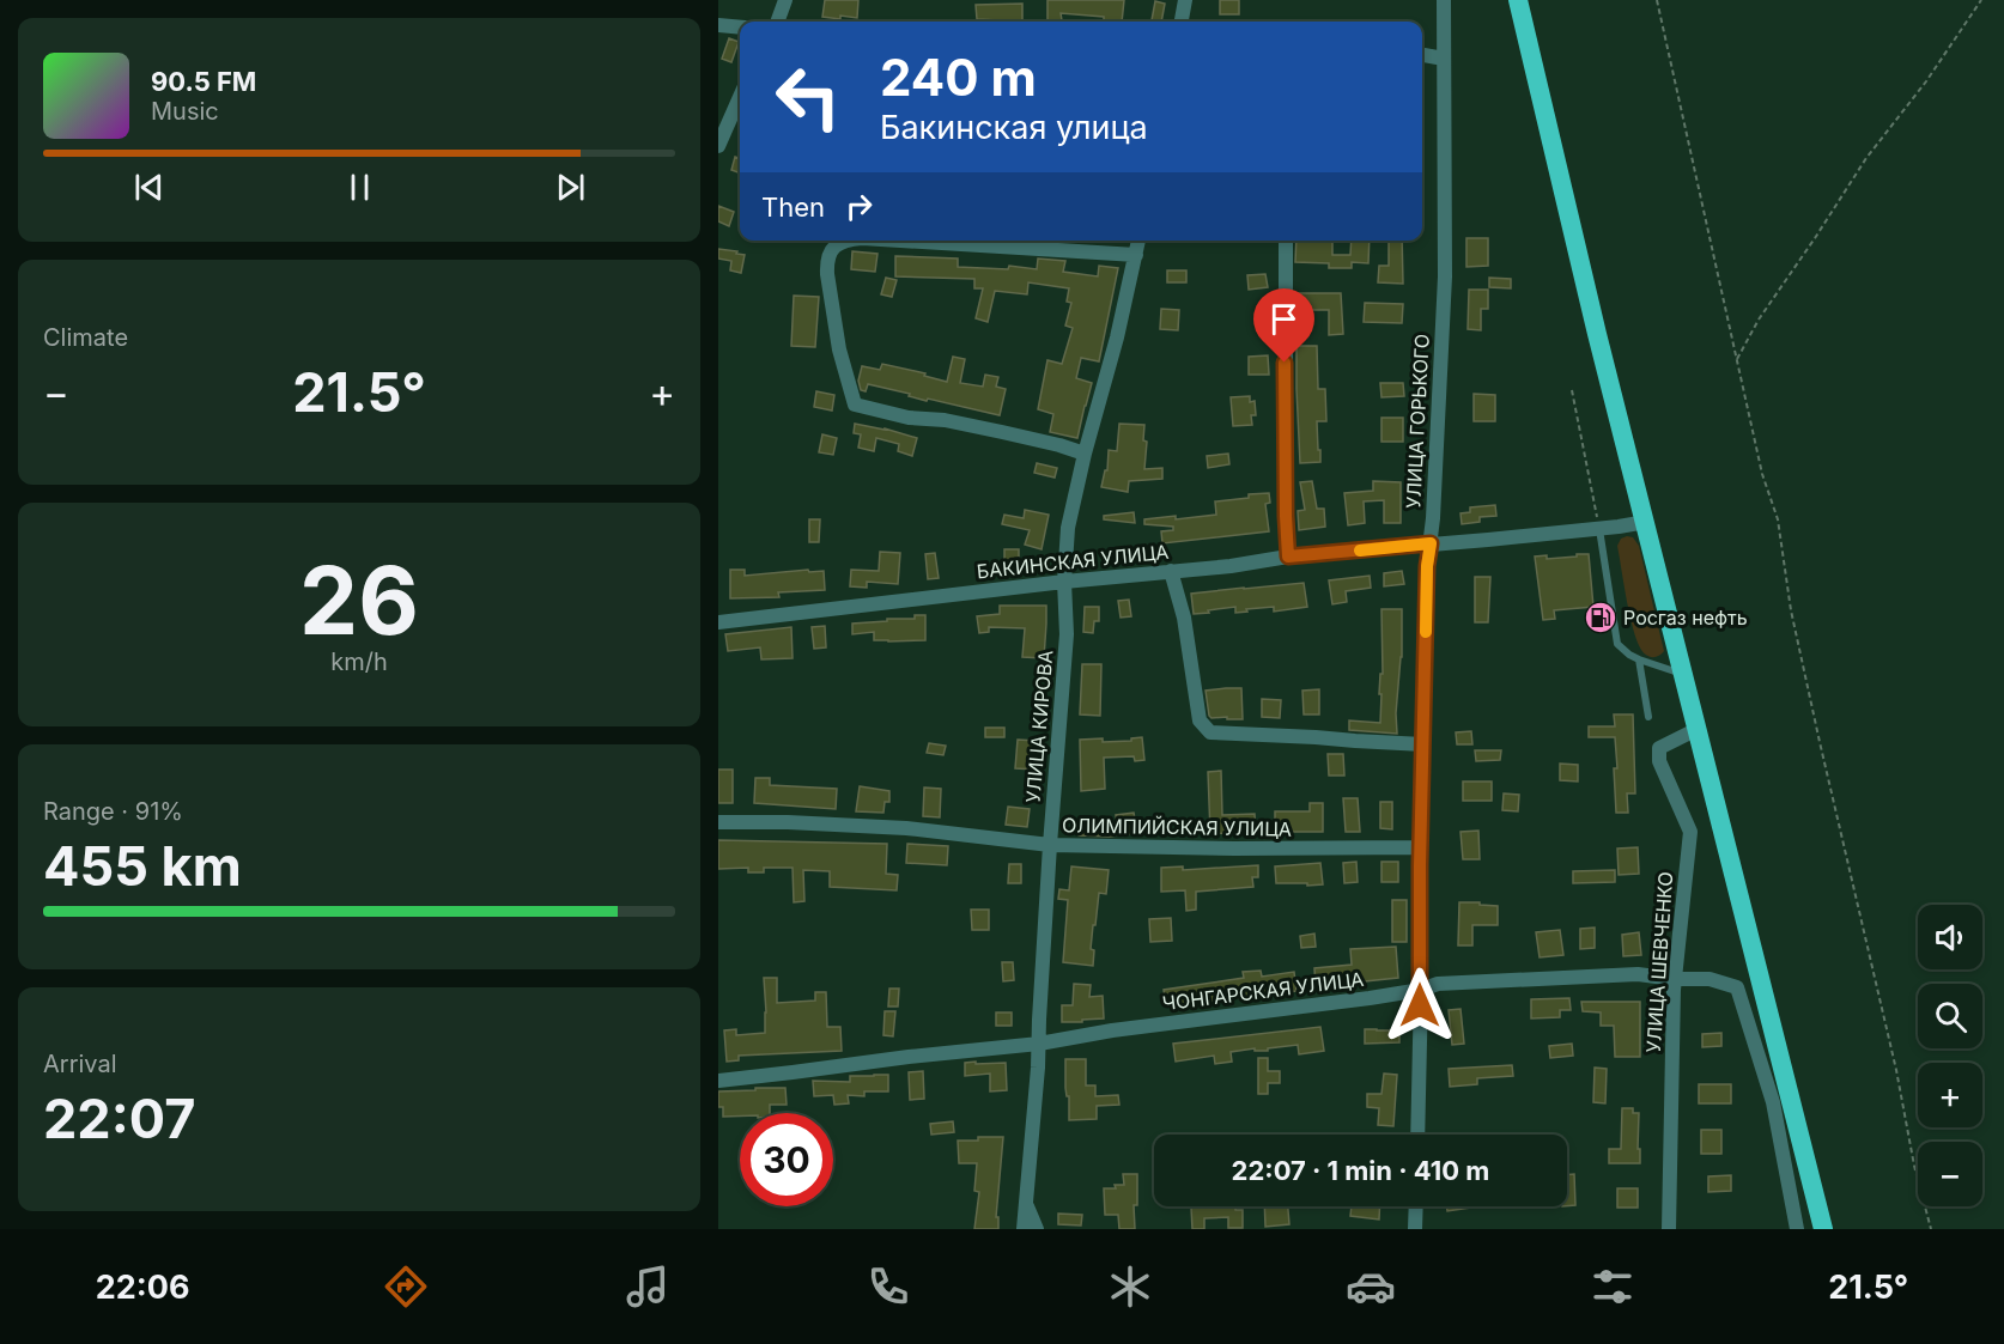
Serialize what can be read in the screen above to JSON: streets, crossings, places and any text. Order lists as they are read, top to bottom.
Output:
{
  "streets": {
    "street": [
      "УЛИЦА ГОРЬКОГО",
      "БАКИНСКАЯ УЛИЦА",
      "УЛИЦА КИРОВА",
      "ОЛИМПИЙСКАЯ УЛИЦА",
      "УЛИЦА ШЕВЧЕНКО",
      "ЧОНГАРСКАЯ УЛИЦА"
    ]
  },
  "crossings": [
    ["УЛИЦА ГОРЬКОГО", "БАКИНСКАЯ УЛИЦА"],
    ["УЛИЦА ГОРЬКОГО", "ОЛИМПИЙСКАЯ УЛИЦА"],
    ["УЛИЦА ГОРЬКОГО", "ЧОНГАРСКАЯ УЛИЦА"],
    ["БАКИНСКАЯ УЛИЦА", "УЛИЦА КИРОВА"],
    ["УЛИЦА КИРОВА", "ОЛИМПИЙСКАЯ УЛИЦА"],
    ["УЛИЦА КИРОВА", "ЧОНГАРСКАЯ УЛИЦА"],
    ["УЛИЦА ШЕВЧЕНКО", "ЧОНГАРСКАЯ УЛИЦА"]
  ],
  "places": {
    "fuel station": ["Росгаз нефть"]
  },
  "page": {
    "turn": ["240 m", "Бакинская улица"],
    "song": ["90.5 FM", "Music"],
    "then": "Then",
    "tile": [
      "Climate",
      ["26", "km/h"],
      ["Range · 91%", "455 km"],
      ["Arrival", "22:07"]
    ],
    "heat": ["−", "21.5°", "+"],
    "map_buttons": ["+", "−"],
    "limit": "30",
    "trip": "22:07 · 1 min · 410 m",
    "tabs": ["22:06", "21.5°"]
  }
}
